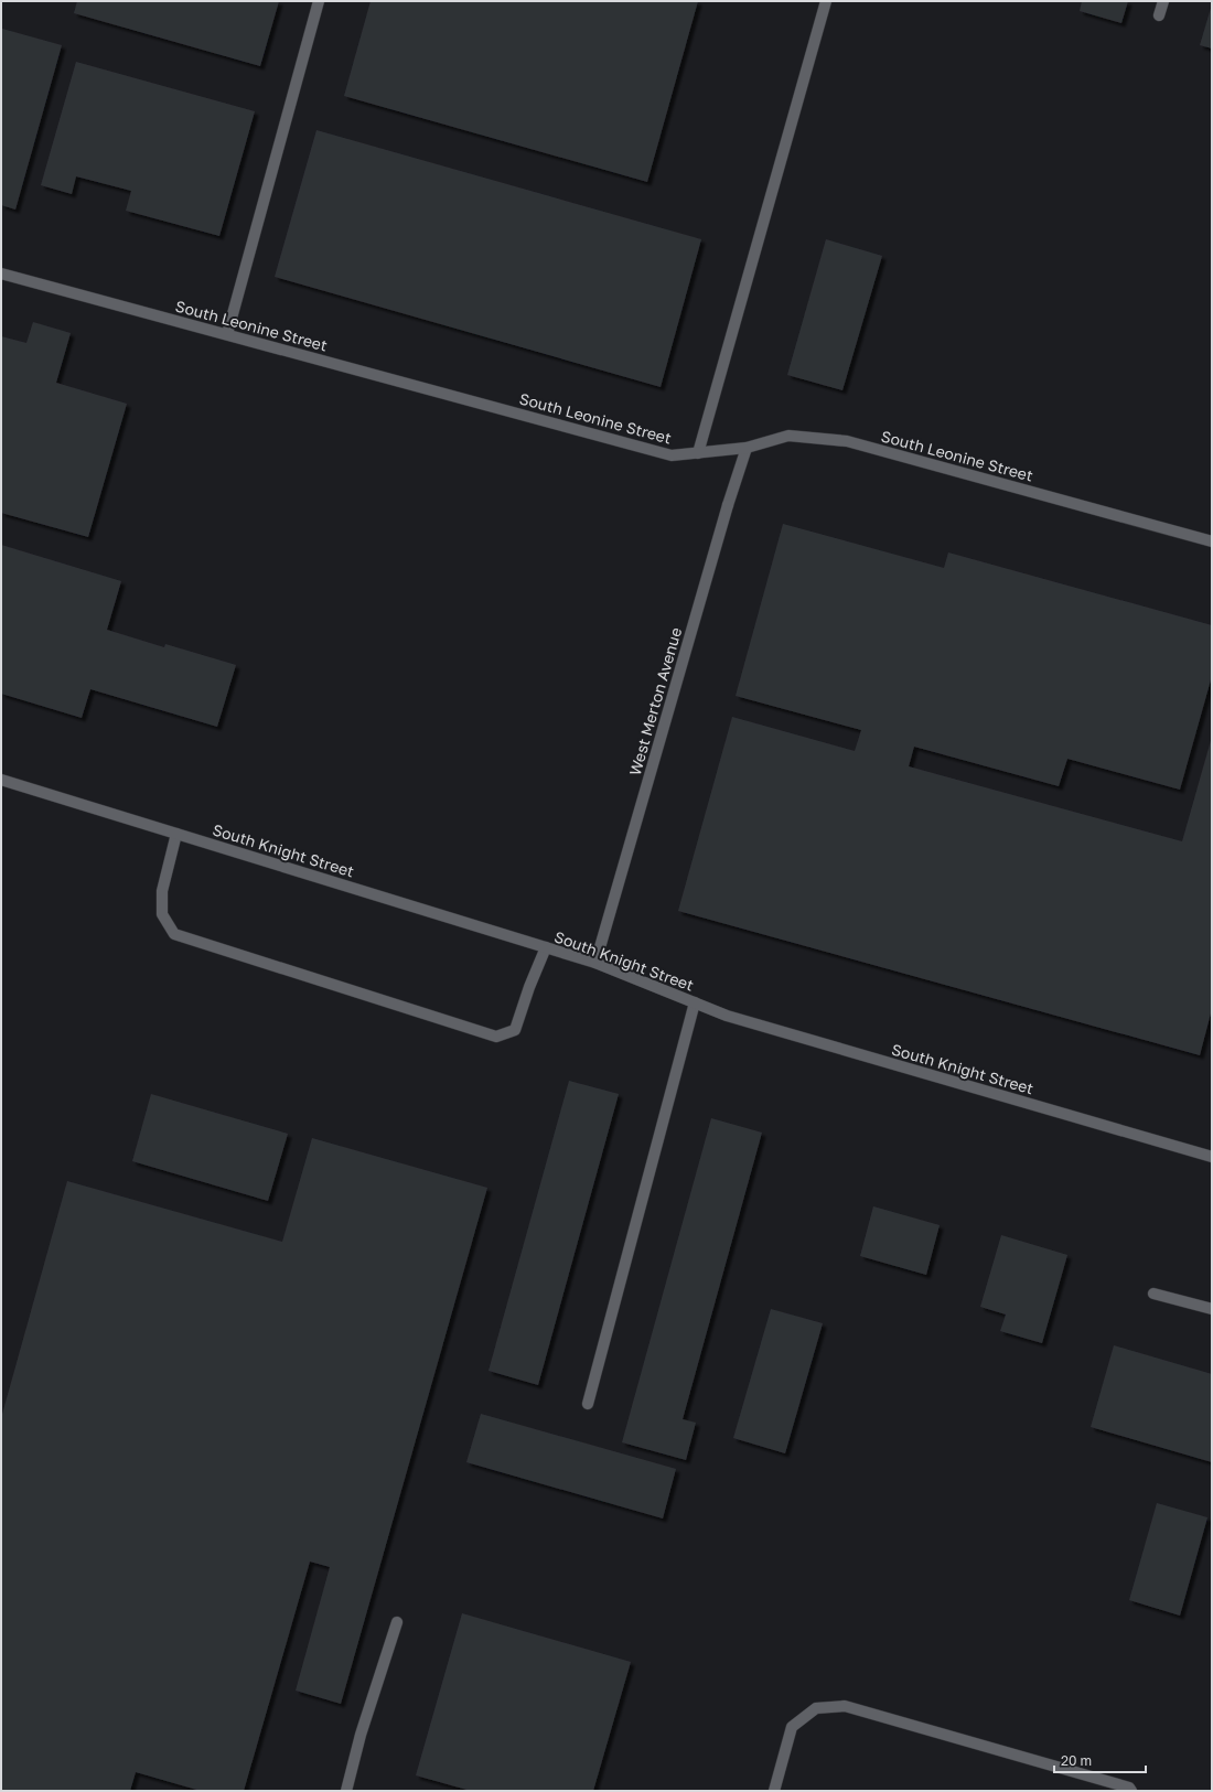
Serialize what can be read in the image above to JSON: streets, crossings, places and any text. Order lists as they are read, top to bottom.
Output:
{
  "streets": {
    "street": ["South Leonine Street", "West Merton Avenue", "South Knight Street"]
  },
  "crossings": [
    ["South Leonine Street", "West Merton Avenue"],
    ["West Merton Avenue", "South Knight Street"]
  ],
  "scale_bar": "20 m"
}
